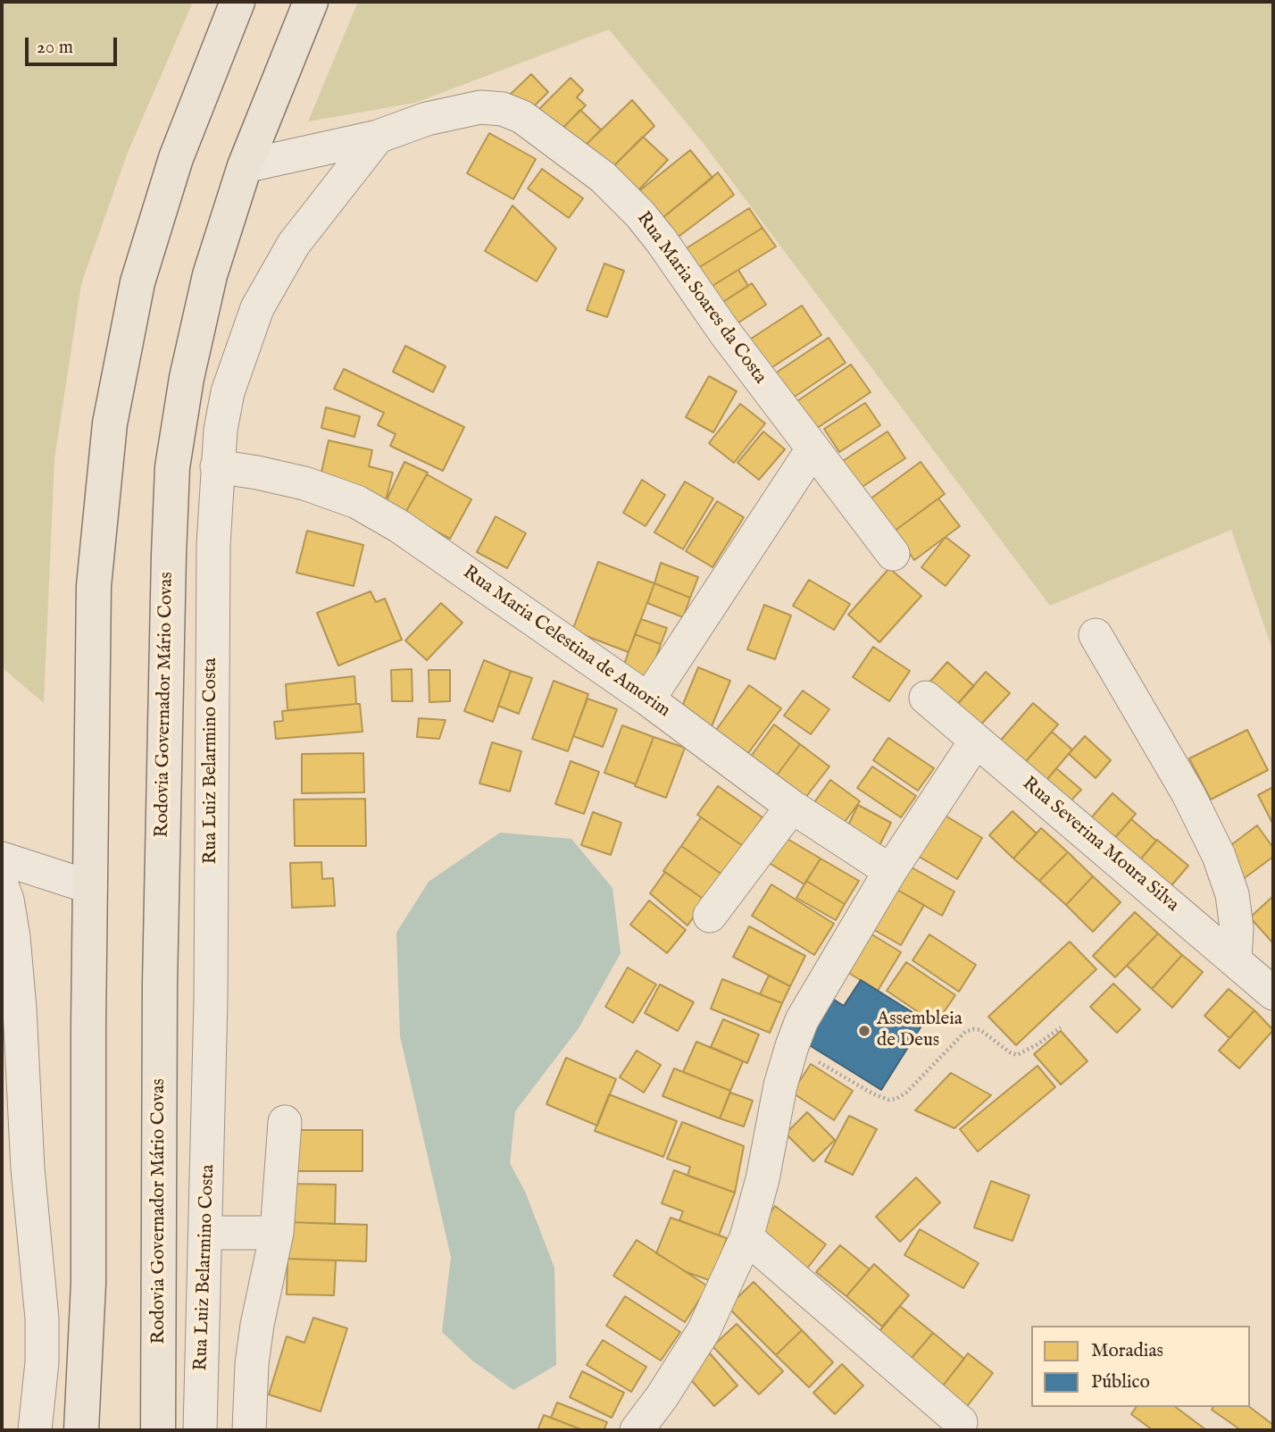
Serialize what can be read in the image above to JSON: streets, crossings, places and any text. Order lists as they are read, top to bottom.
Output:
{
  "streets": {
    "highway": ["Rodovia Governador Mário Covas"],
    "street": [
      "Rua Maria Soares da Costa",
      "Rua Maria Celestina de Amorim",
      "Rua Luiz Belarmino Costa",
      "Rua Severina Moura Silva"
    ]
  },
  "crossings": [
    ["Rua Maria Soares da Costa", "Rodovia Governador Mário Covas"],
    ["Rua Maria Soares da Costa", "Rua Luiz Belarmino Costa"],
    ["Rua Maria Celestina de Amorim", "Rua Luiz Belarmino Costa"]
  ],
  "places": ["Assembleia de Deus"],
  "legend": ["Moradias", "Público"],
  "scale_bar": "20 m"
}
